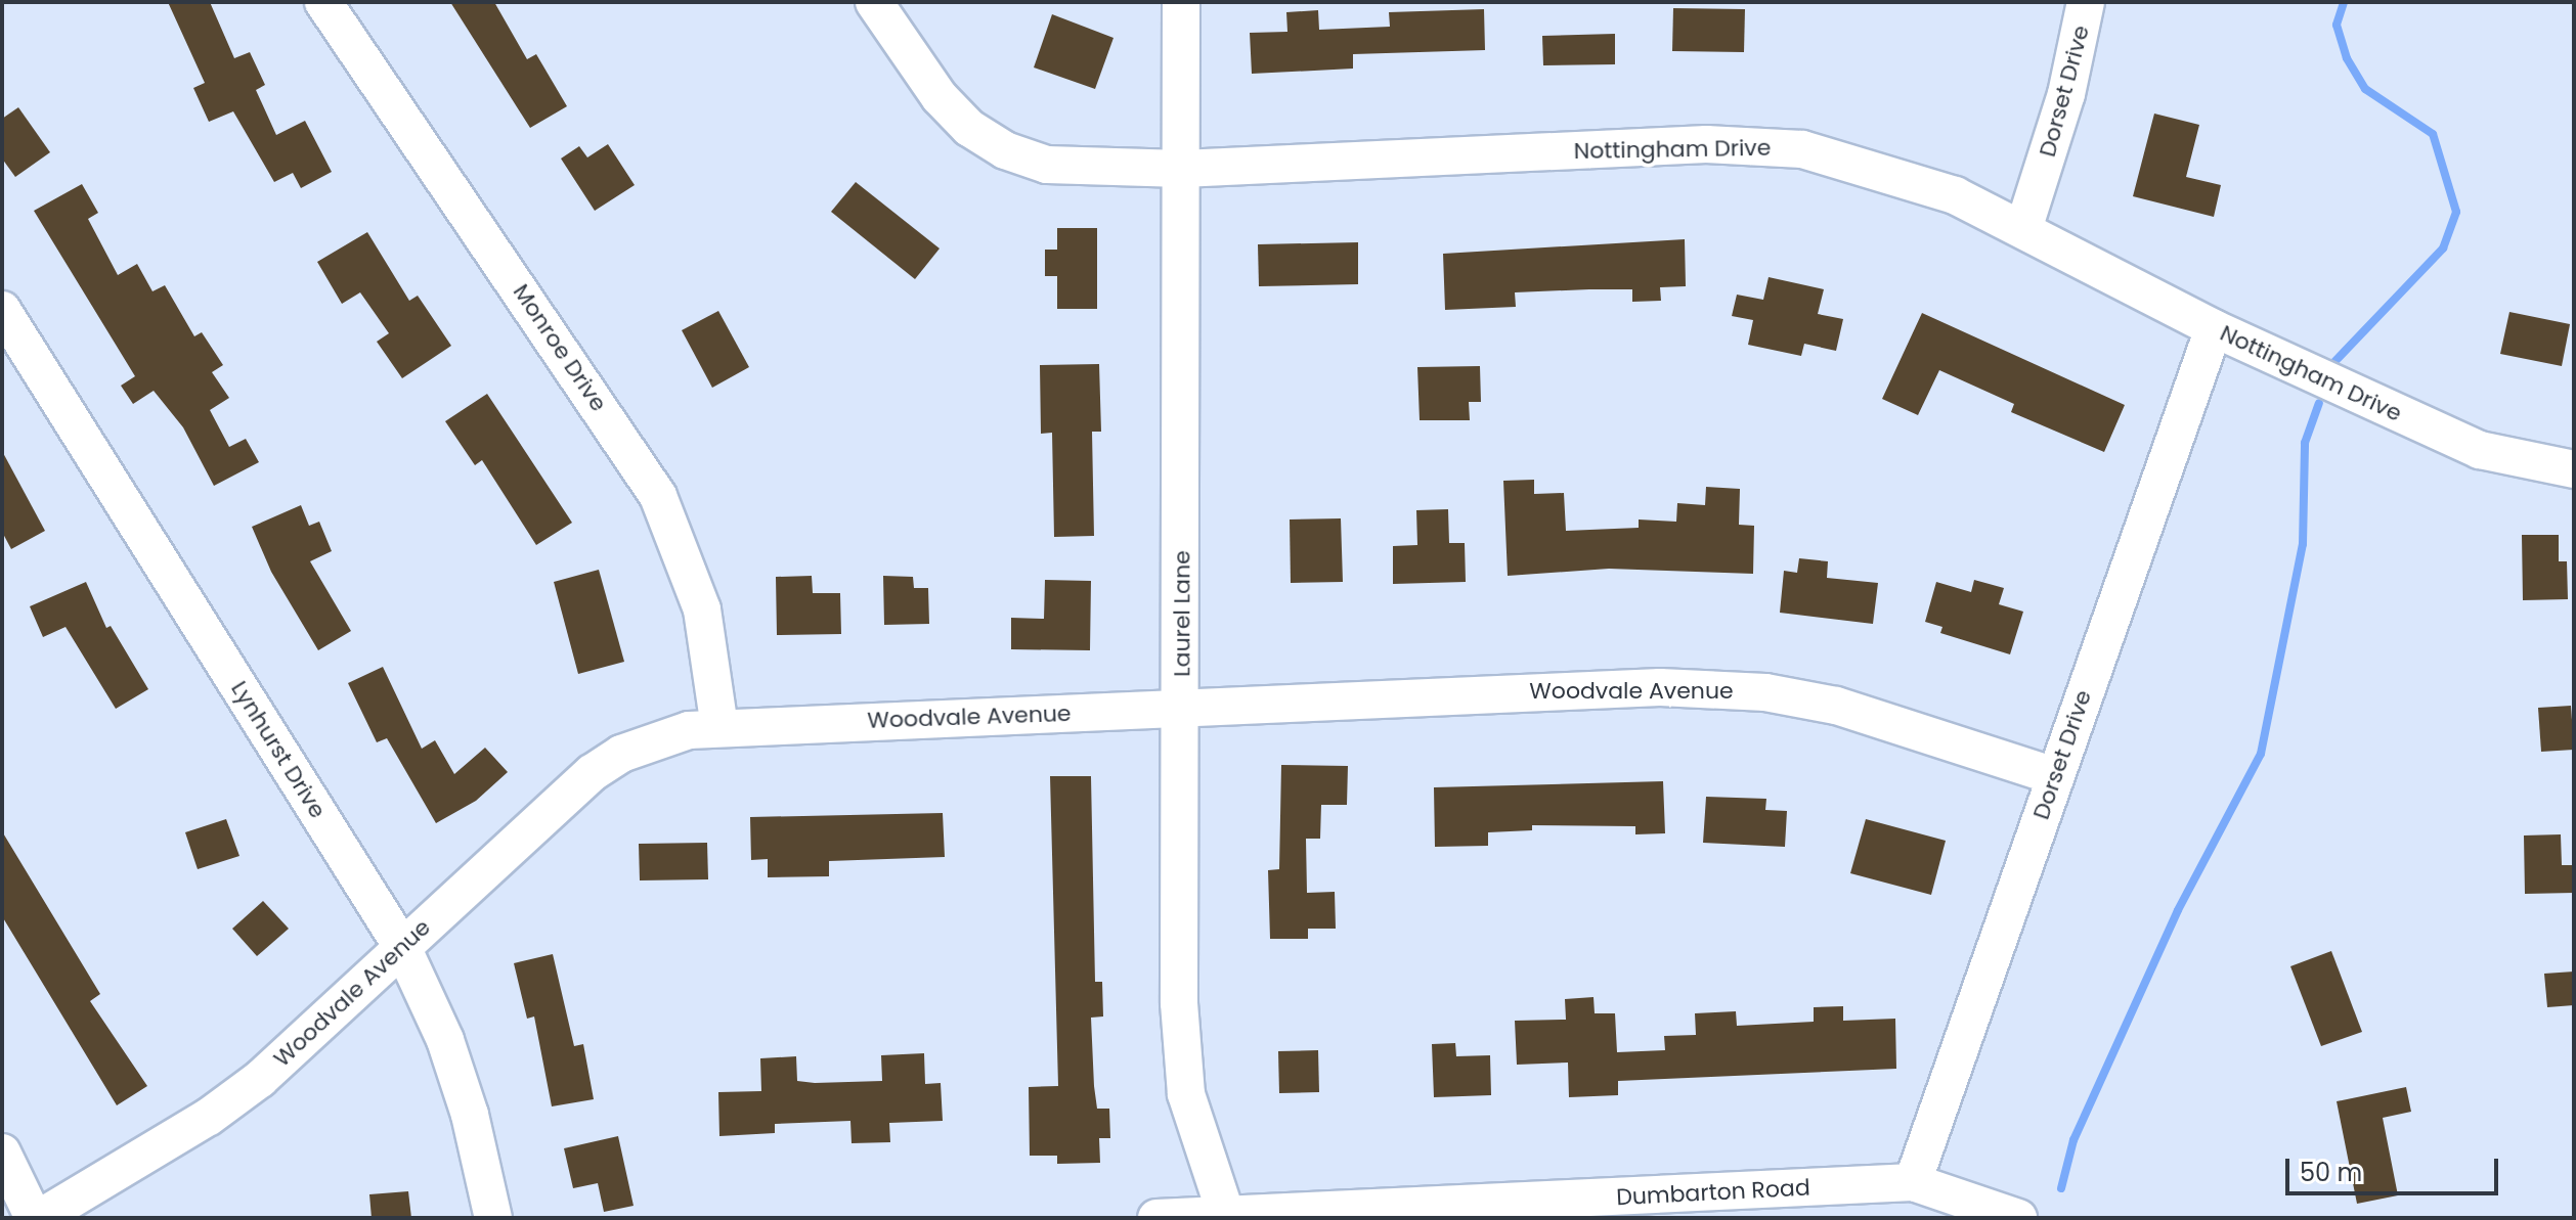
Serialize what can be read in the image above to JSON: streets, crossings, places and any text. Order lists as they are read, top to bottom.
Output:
{
  "streets": {
    "street": [
      "Dorset Drive",
      "Nottingham Drive",
      "Monroe Drive",
      "Laurel Lane",
      "Woodvale Avenue",
      "Lynhurst Drive",
      "Dumbarton Road"
    ]
  },
  "crossings": [
    ["Dorset Drive", "Nottingham Drive"],
    ["Dorset Drive", "Woodvale Avenue"],
    ["Dorset Drive", "Dumbarton Road"],
    ["Nottingham Drive", "Laurel Lane"],
    ["Monroe Drive", "Woodvale Avenue"],
    ["Laurel Lane", "Woodvale Avenue"],
    ["Laurel Lane", "Dumbarton Road"],
    ["Woodvale Avenue", "Lynhurst Drive"]
  ],
  "scale_bar": "50 m"
}
